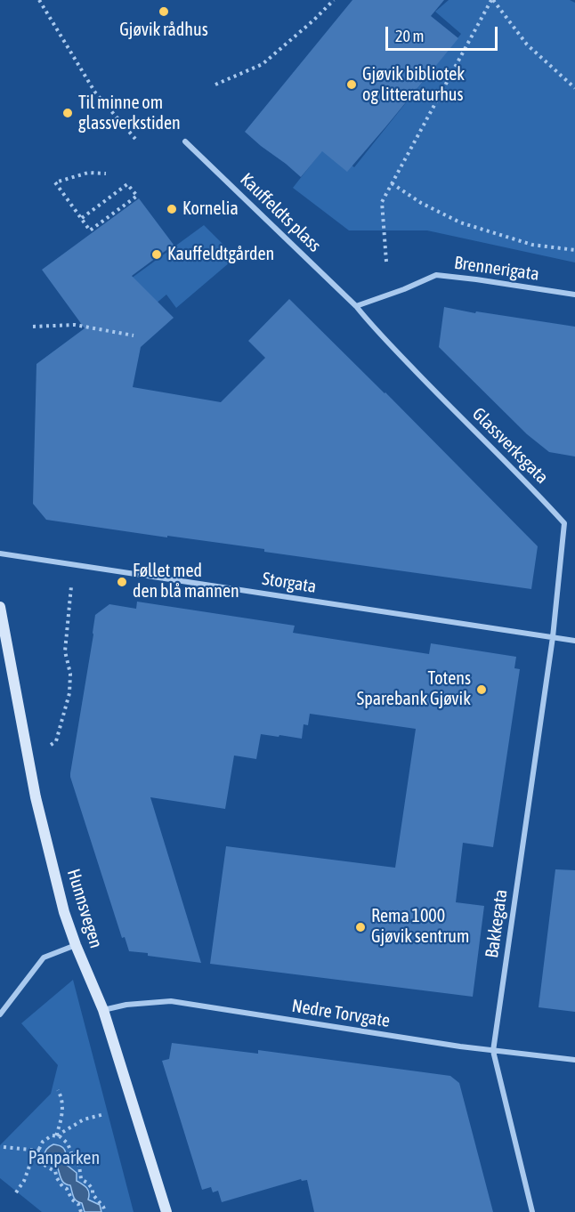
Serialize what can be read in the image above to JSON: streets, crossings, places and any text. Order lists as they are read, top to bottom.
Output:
{
  "streets": {
    "main road": ["Hunnsvegen"],
    "street": [
      "Kauffeldts plass",
      "Brennerigata",
      "Glassverksgata",
      "Storgata",
      "Bakkegata",
      "Nedre Torvgate"
    ]
  },
  "crossings": [
    ["Kauffeldts plass", "Brennerigata"],
    ["Kauffeldts plass", "Glassverksgata"],
    ["Brennerigata", "Glassverksgata"],
    ["Glassverksgata", "Storgata"],
    ["Glassverksgata", "Bakkegata"],
    ["Storgata", "Bakkegata"],
    ["Hunnsvegen", "Nedre Torvgate"],
    ["Bakkegata", "Nedre Torvgate"]
  ],
  "parks": ["Panparken"],
  "places": [
    "Gjøvik rådhus",
    "Gjøvik bibliotek og litteraturhus",
    "Til minne om glassverkstiden",
    "Kornelia",
    "Kauffeldtgården",
    "Føllet med den blå mannen",
    "Totens Sparebank Gjøvik",
    "Rema 1000 Gjøvik sentrum"
  ],
  "scale_bar": "20 m"
}
